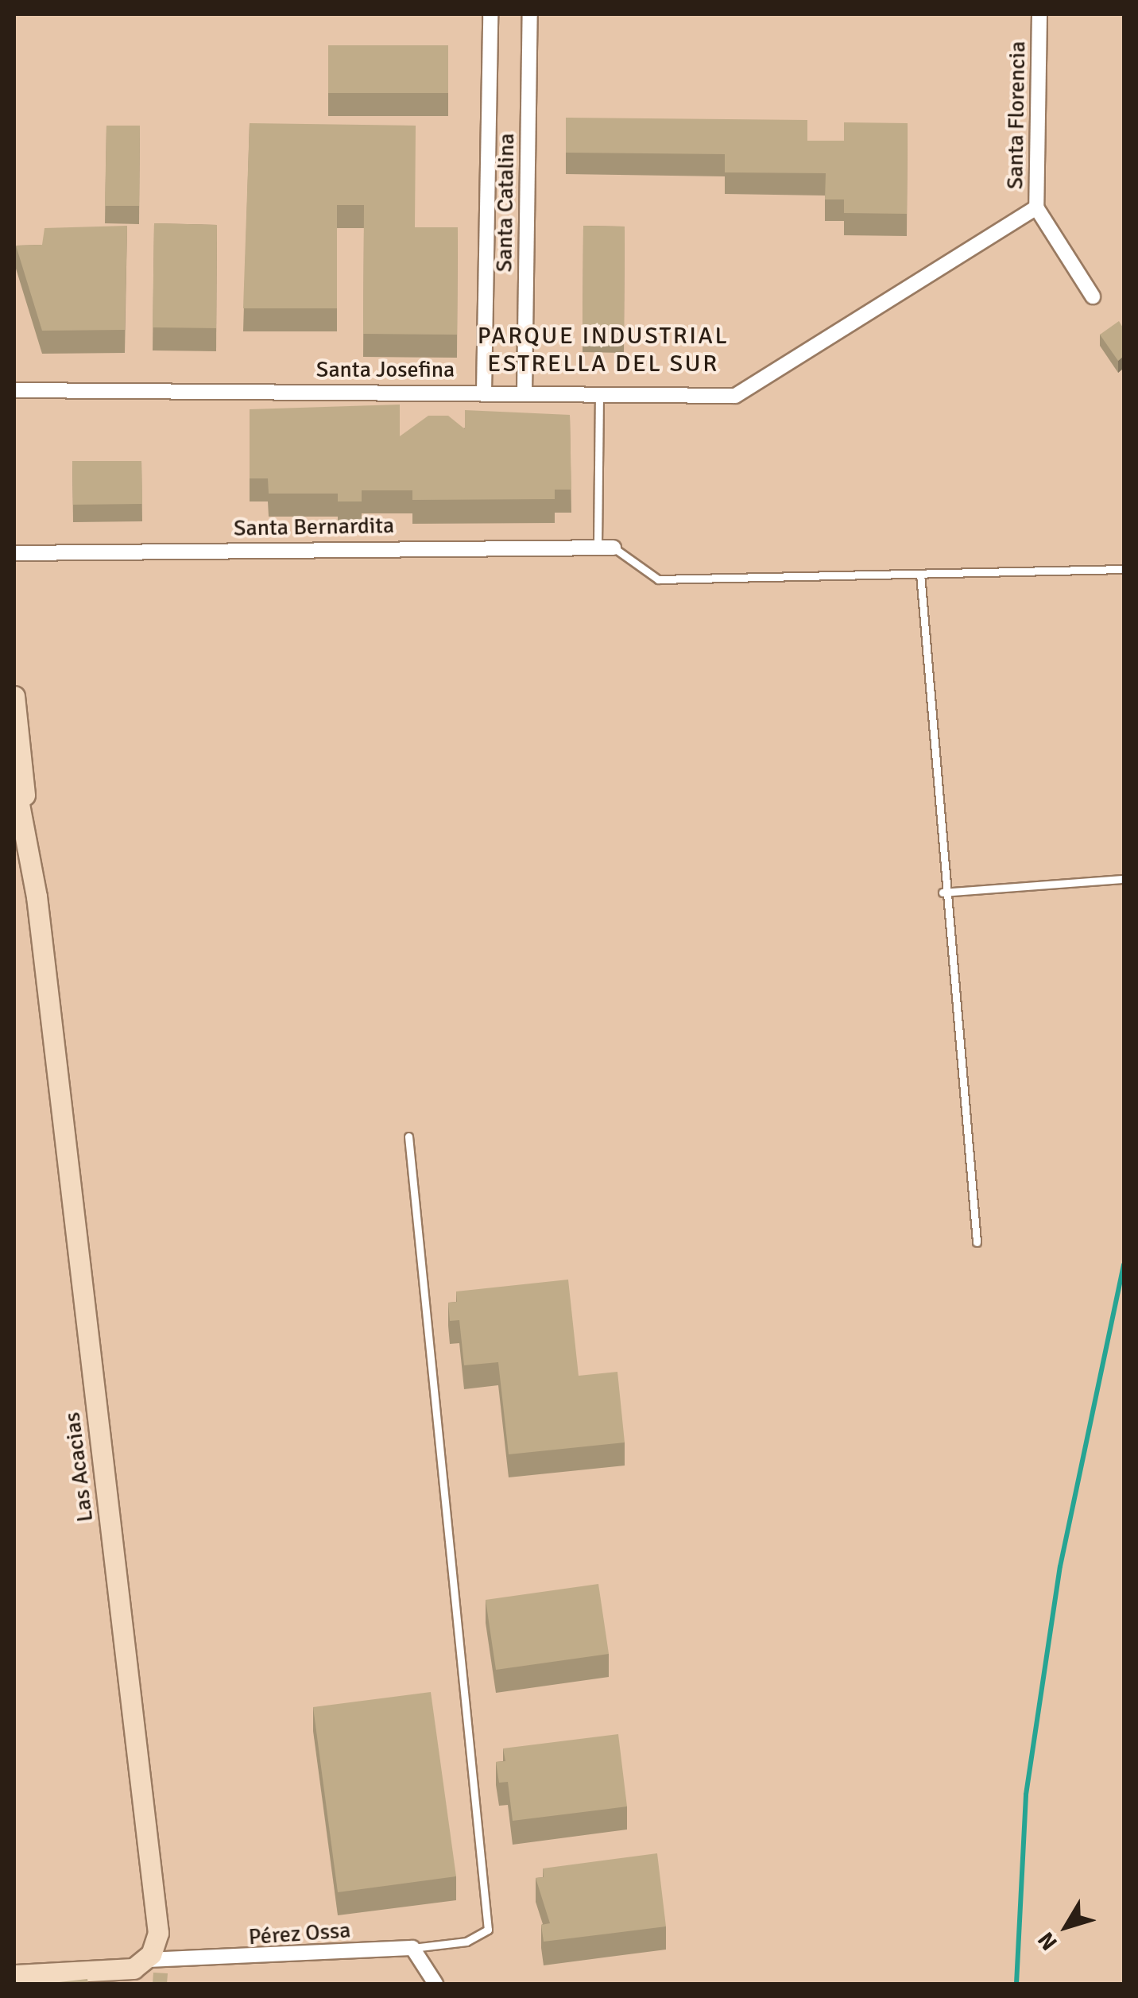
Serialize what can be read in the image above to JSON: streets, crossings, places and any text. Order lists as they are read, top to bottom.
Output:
{
  "streets": {
    "main road": ["Las Acacias"],
    "street": [
      "Santa Florencia",
      "Santa Catalina",
      "Santa Josefina",
      "Santa Bernardita",
      "Pérez Ossa"
    ]
  },
  "crossings": [
    ["Santa Florencia", "Santa Josefina"],
    ["Santa Catalina", "Santa Josefina"],
    ["Las Acacias", "Pérez Ossa"]
  ],
  "districts": ["PARQUE INDUSTRIAL ESTRELLA DEL SUR"],
  "north": "bottom left"
}
